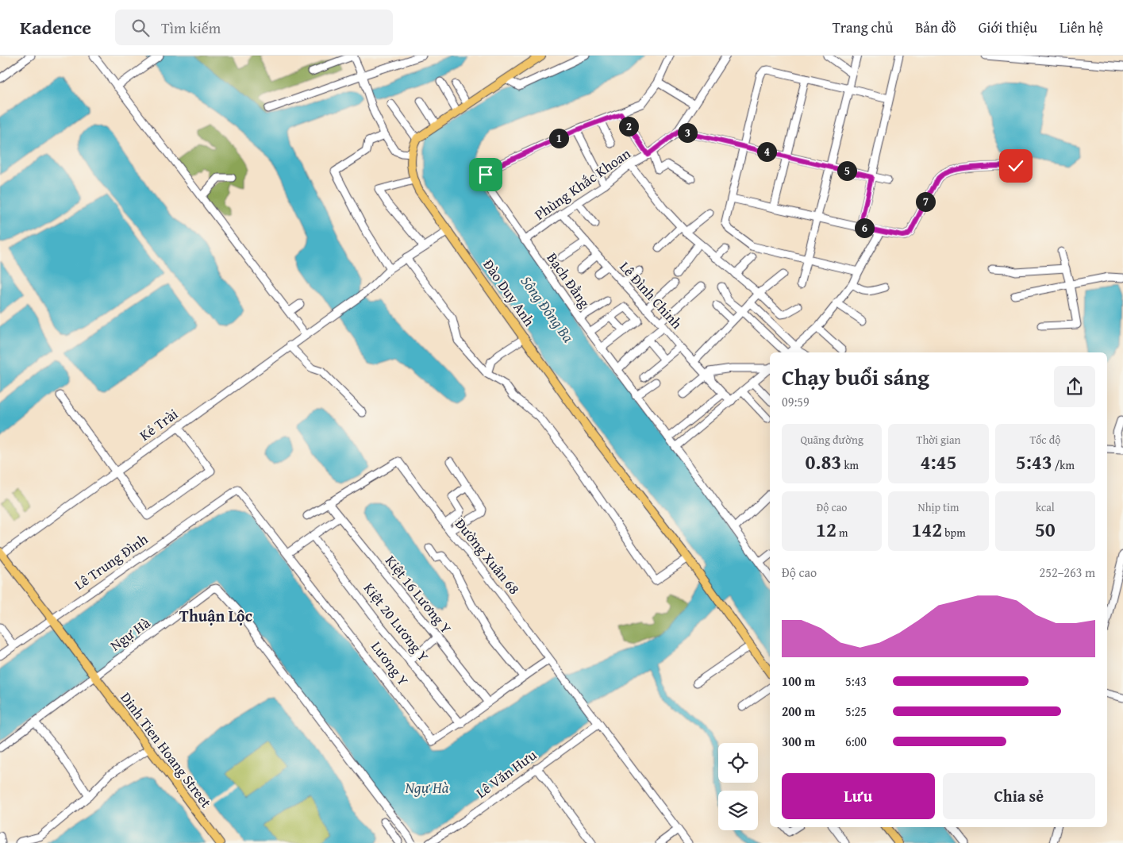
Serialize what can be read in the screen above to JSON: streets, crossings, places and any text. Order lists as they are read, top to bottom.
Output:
{
  "streets": {
    "main road": ["Đào Duy Anh", "Dinh Tien Hoang Street"],
    "street": [
      "Phùng Khắc Khoan",
      "Bạch Đằng",
      "Lê Đình Chinh",
      "Kẻ Trài",
      "Đường Xuân 68",
      "Lê Trung Đình",
      "Kiệt 16 Lương Y",
      "Kiệt 20 Lương Y",
      "Ngự Hà",
      "Lương Y",
      "Lê Văn Hưu"
    ]
  },
  "crossings": [
    ["Phùng Khắc Khoan", "Bạch Đằng"],
    ["Phùng Khắc Khoan", "Lê Đình Chinh"],
    ["Kẻ Trài", "Dinh Tien Hoang Street"],
    ["Đường Xuân 68", "Kiệt 16 Lương Y"],
    ["Đường Xuân 68", "Lương Y"],
    ["Đường Xuân 68", "Lê Văn Hưu"],
    ["Lê Trung Đình", "Lương Y"],
    ["Lê Trung Đình", "Dinh Tien Hoang Street"],
    ["Kiệt 16 Lương Y", "Lương Y"],
    ["Kiệt 20 Lương Y", "Lương Y"],
    ["Ngự Hà", "Dinh Tien Hoang Street"]
  ],
  "districts": ["Thuận Lộc"],
  "water": ["Sông Đông Ba", "Ngự Hà"],
  "page": {
    "header": "Kadence",
    "search": "Tìm kiếm",
    "nav": [
      "Trang chủ",
      "Bản đồ",
      "Giới thiệu",
      "Liên hệ"
    ],
    "pins": [
      "2",
      "3",
      "1",
      "4",
      "5",
      "7",
      "6"
    ],
    "heading": ["Chạy buổi sáng", "09:59"],
    "stats": [
      ["Quãng đường", "0.83 km"],
      ["Thời gian", "4:45"],
      ["Tốc độ", "5:43 /km"],
      ["Độ cao", "12 m"],
      ["Nhịp tim", "142 bpm"],
      ["kcal", "50"]
    ],
    "chart": ["Độ cao", "252–263 m"],
    "list": [
      {
        "name": "100 m",
        "note": "5:43"
      },
      {
        "name": "200 m",
        "note": "5:25"
      },
      {
        "name": "300 m",
        "note": "6:00"
      }
    ],
    "buttons": ["Lưu", "Chia sẻ"]
  }
}
